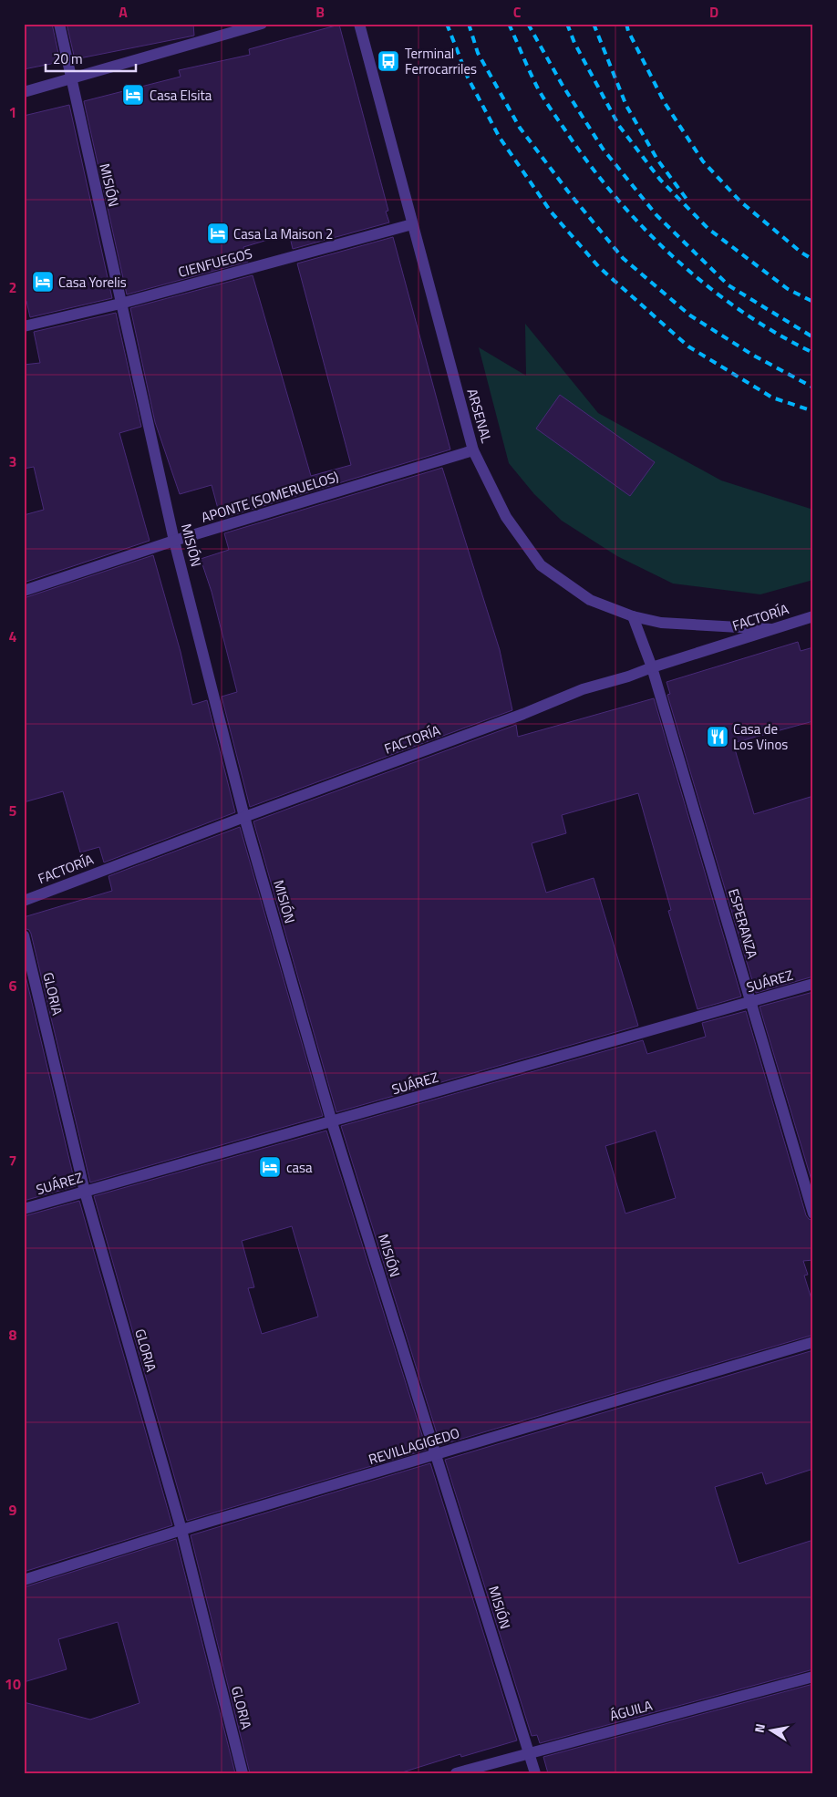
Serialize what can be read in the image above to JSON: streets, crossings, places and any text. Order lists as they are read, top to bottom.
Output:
{
  "streets": {
    "street": [
      "MISIÓN",
      "CIENFUEGOS",
      "ARSENAL",
      "APONTE (SOMERUELOS)",
      "FACTORÍA",
      "ESPERANZA",
      "SUÁREZ",
      "GLORIA",
      "REVILLAGIGEDO",
      "ÁGUILA"
    ]
  },
  "crossings": [
    ["MISIÓN", "CIENFUEGOS"],
    ["MISIÓN", "APONTE (SOMERUELOS)"],
    ["MISIÓN", "FACTORÍA"],
    ["MISIÓN", "SUÁREZ"],
    ["MISIÓN", "REVILLAGIGEDO"],
    ["MISIÓN", "ÁGUILA"],
    ["CIENFUEGOS", "ARSENAL"],
    ["ARSENAL", "APONTE (SOMERUELOS)"],
    ["ARSENAL", "FACTORÍA"],
    ["ARSENAL", "ESPERANZA"],
    ["FACTORÍA", "ESPERANZA"],
    ["ESPERANZA", "SUÁREZ"],
    ["SUÁREZ", "GLORIA"],
    ["GLORIA", "REVILLAGIGEDO"]
  ],
  "places": {
    "bus stop": ["Terminal Ferrocarriles"],
    "hotel": [
      "Casa Elsita",
      "Casa La Maison 2",
      "Casa Yorelis",
      "casa"
    ],
    "restaurant": ["Casa de Los Vinos"]
  },
  "scale_bar": "20 m",
  "north": "left",
  "grid": {
    "columns": [
      "A",
      "B",
      "C",
      "D"
    ],
    "rows": [
      "1",
      "2",
      "3",
      "4",
      "5",
      "6",
      "7",
      "8",
      "9",
      "10"
    ]
  }
}
